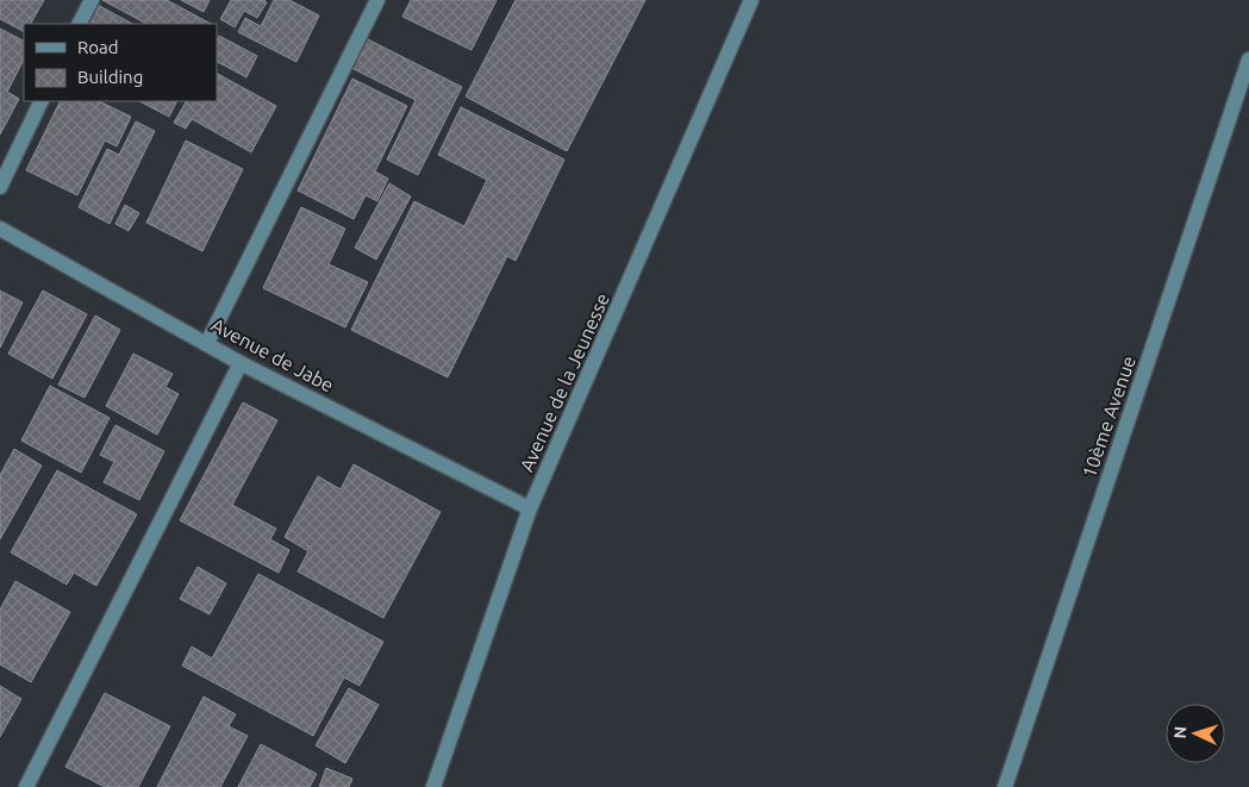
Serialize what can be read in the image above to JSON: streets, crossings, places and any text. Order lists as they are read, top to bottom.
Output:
{
  "streets": {
    "street": ["Avenue de Jabe", "Avenue de la Jeunesse", "10ème Avenue"]
  },
  "crossings": [
    ["Avenue de Jabe", "Avenue de la Jeunesse"]
  ],
  "legend": ["Road", "Building"],
  "north": "left"
}
